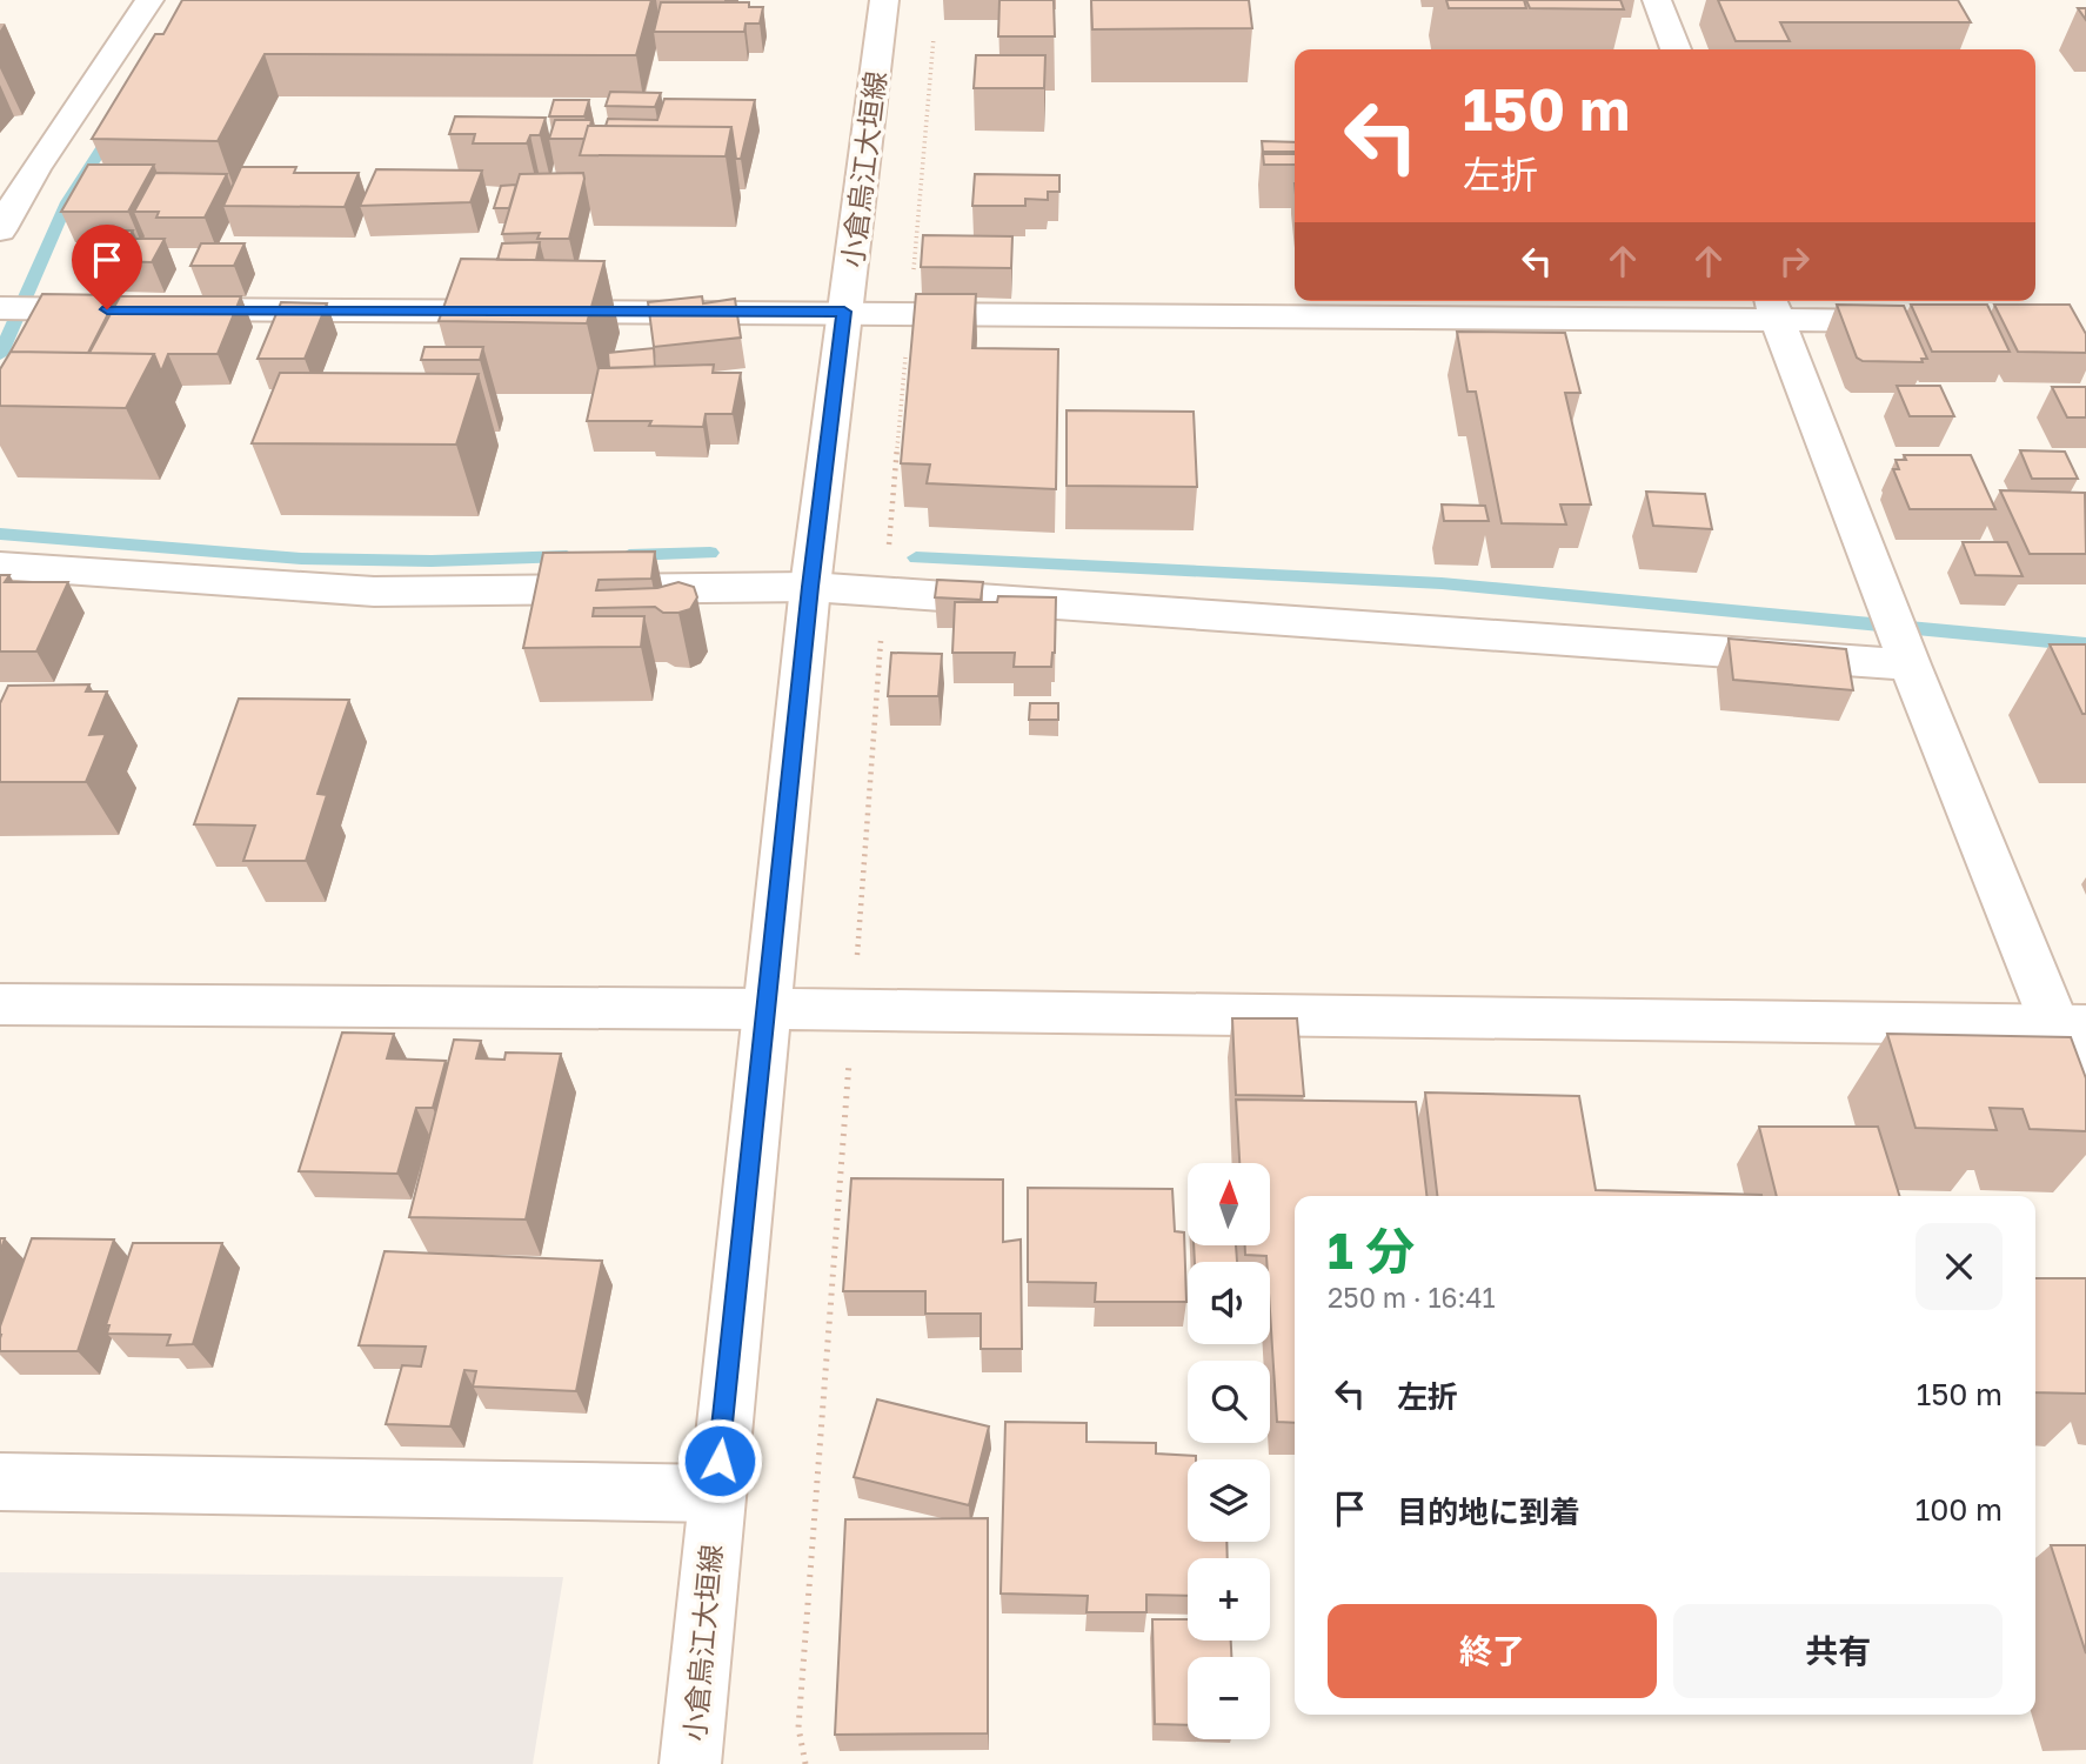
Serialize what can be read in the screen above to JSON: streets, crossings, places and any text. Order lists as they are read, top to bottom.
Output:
{
  "streets": {
    "street": ["小倉烏江大垣線"]
  },
  "north": "top",
  "page": {
    "turn": ["150 m", "左折"],
    "map_buttons": ["+", "−"],
    "heading": ["1 分", "250 m · 16:41"],
    "list": [
      {
        "name": "左折",
        "value": "150 m"
      },
      {
        "name": "目的地に到着",
        "value": "100 m"
      }
    ],
    "buttons": ["終了", "共有"]
  }
}
